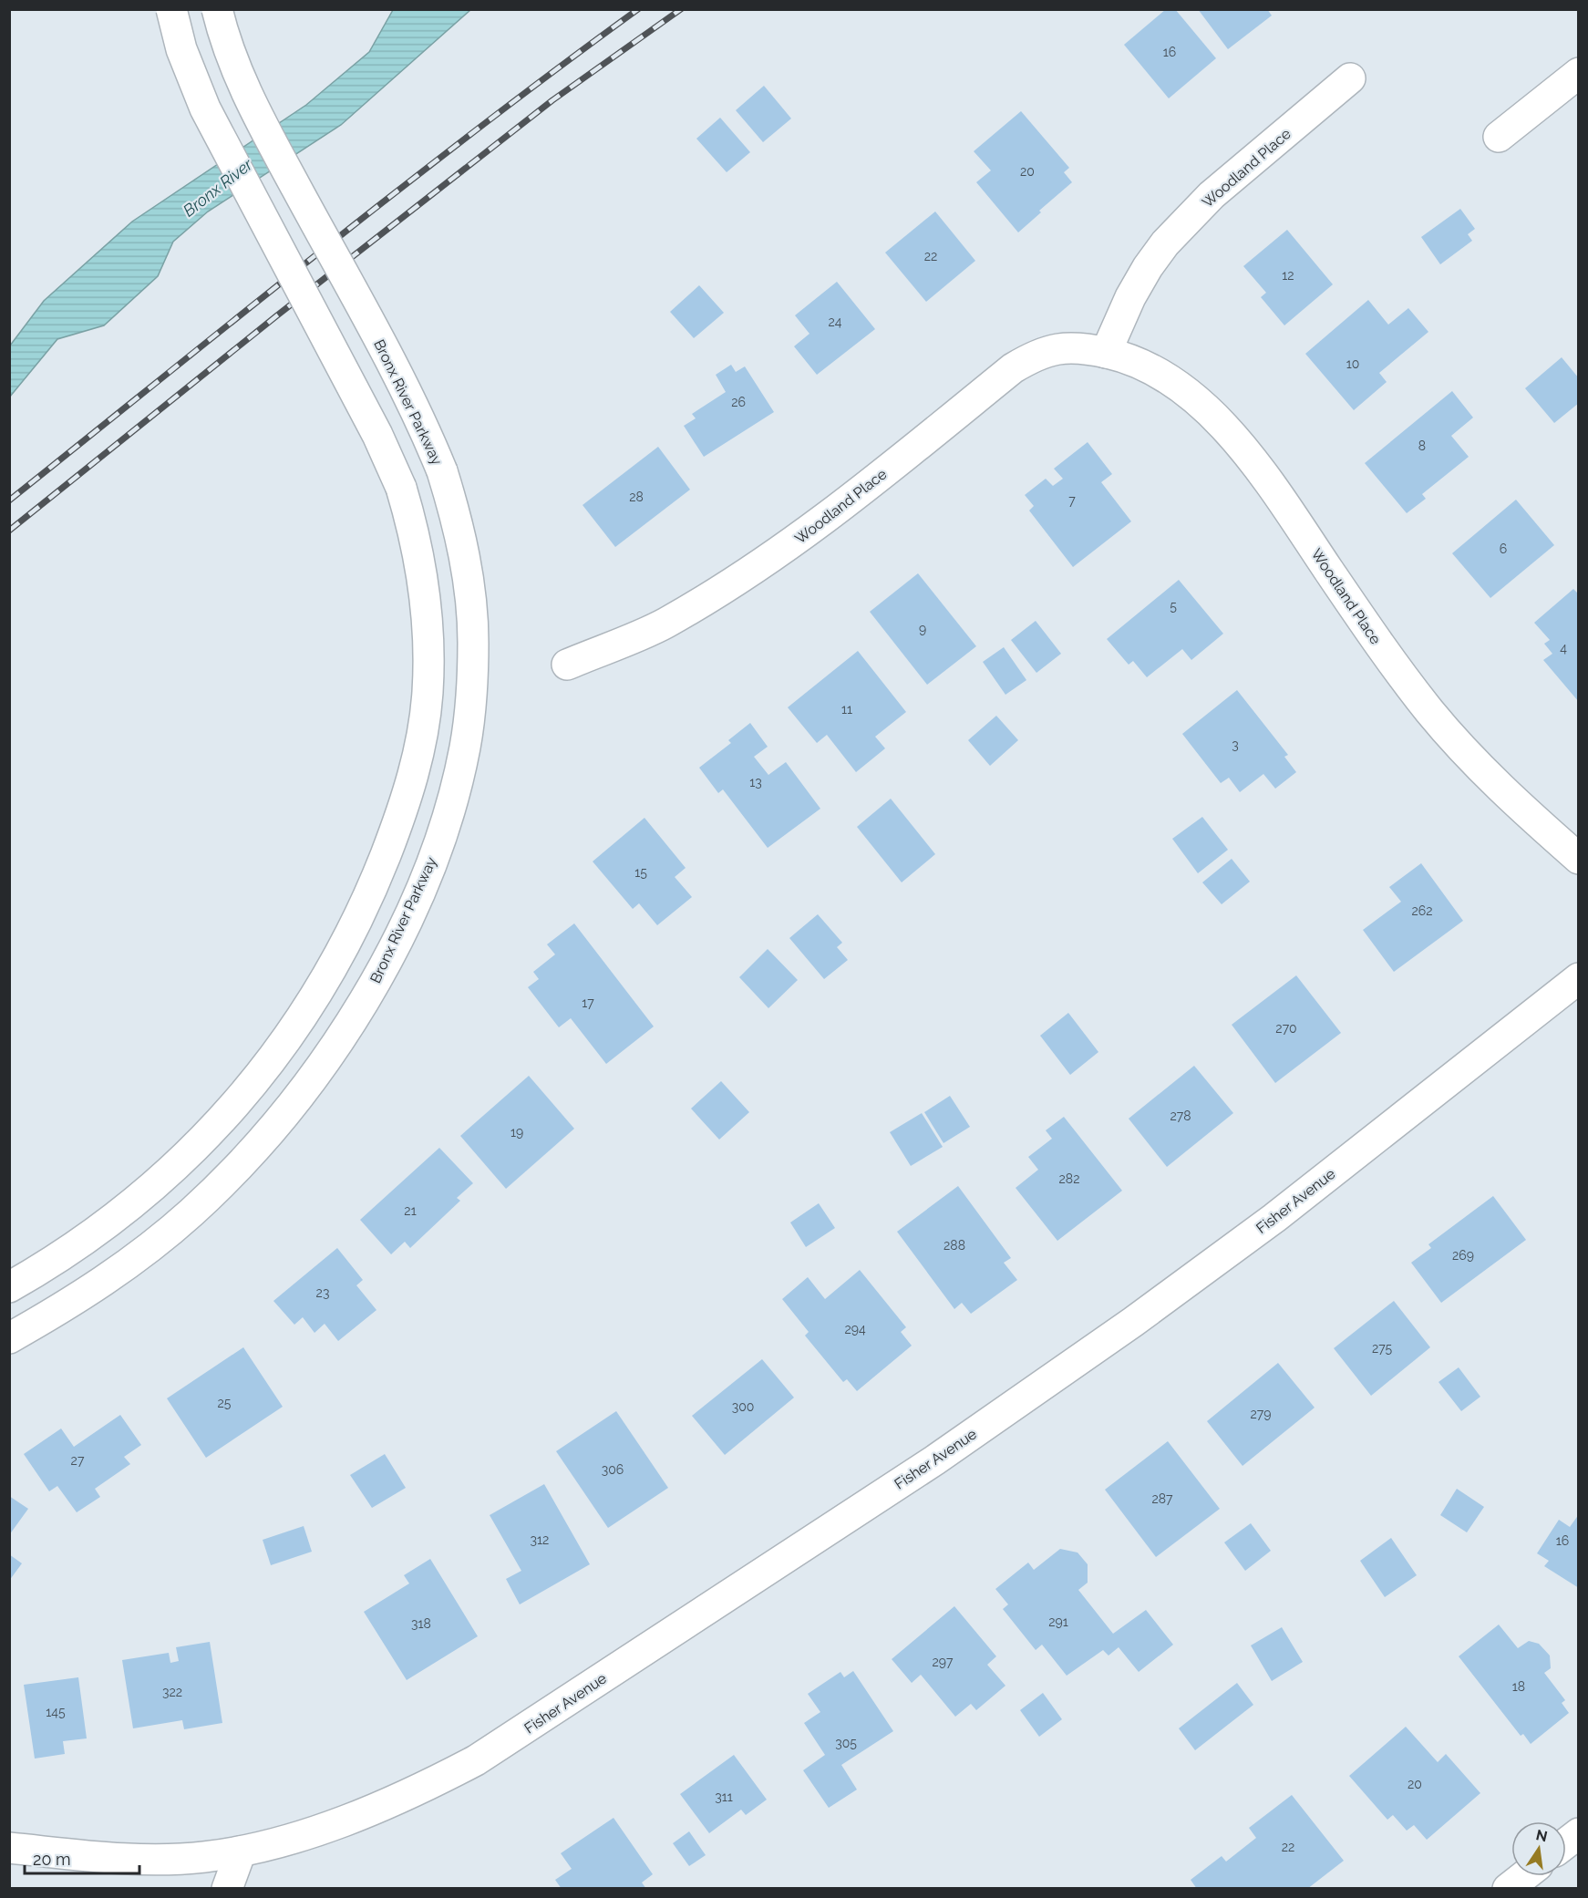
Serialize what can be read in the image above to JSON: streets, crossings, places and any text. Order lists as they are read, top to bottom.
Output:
{
  "streets": {
    "main road": ["Woodland Place", "Bronx River Parkway", "Fisher Avenue"]
  },
  "water": ["Bronx River"],
  "house_numbers": [
    "16",
    "20",
    "22",
    "12",
    "24",
    "10",
    "26",
    "8",
    "28",
    "7",
    "6",
    "5",
    "9",
    "4",
    "11",
    "3",
    "13",
    "15",
    "262",
    "17",
    "270",
    "278",
    "19",
    "282",
    "21",
    "288",
    "269",
    "23",
    "294",
    "275",
    "25",
    "300",
    "279",
    "27",
    "306",
    "287",
    "312",
    "16",
    "291",
    "318",
    "297",
    "18",
    "322",
    "145",
    "305",
    "20",
    "311",
    "22"
  ],
  "scale_bar": "20 m",
  "north": "top"
}
